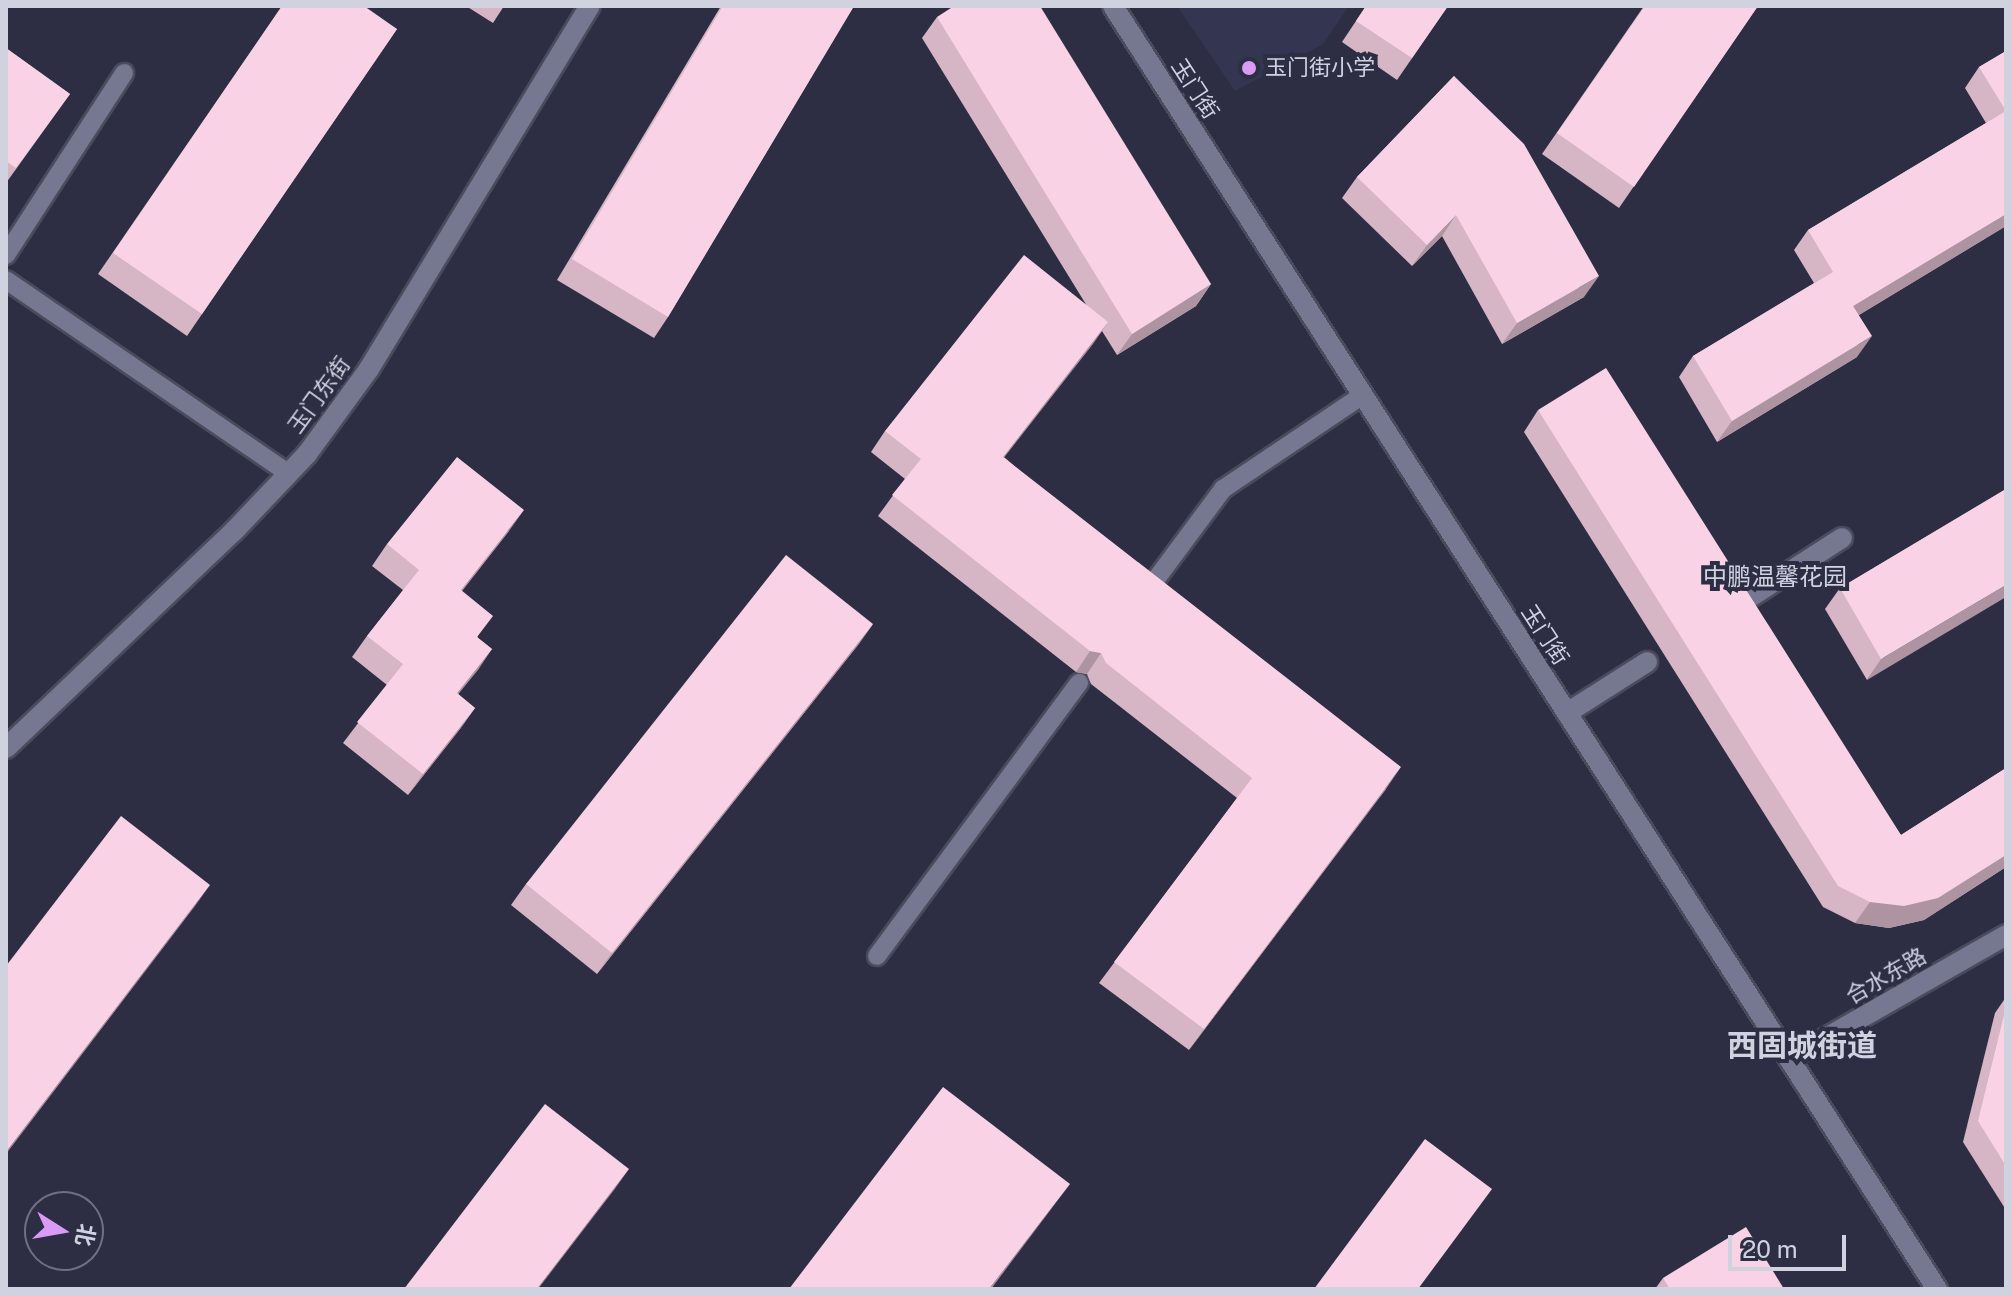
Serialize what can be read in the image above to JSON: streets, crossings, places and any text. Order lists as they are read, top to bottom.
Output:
{
  "streets": {
    "street": ["玉门街", "玉门东街", "合水东路"]
  },
  "crossings": [
    ["玉门街", "合水东路"]
  ],
  "districts": ["中鹏温馨花园", "西固城街道"],
  "places": ["玉门街小学"],
  "scale_bar": "20 m",
  "north": "right"
}
